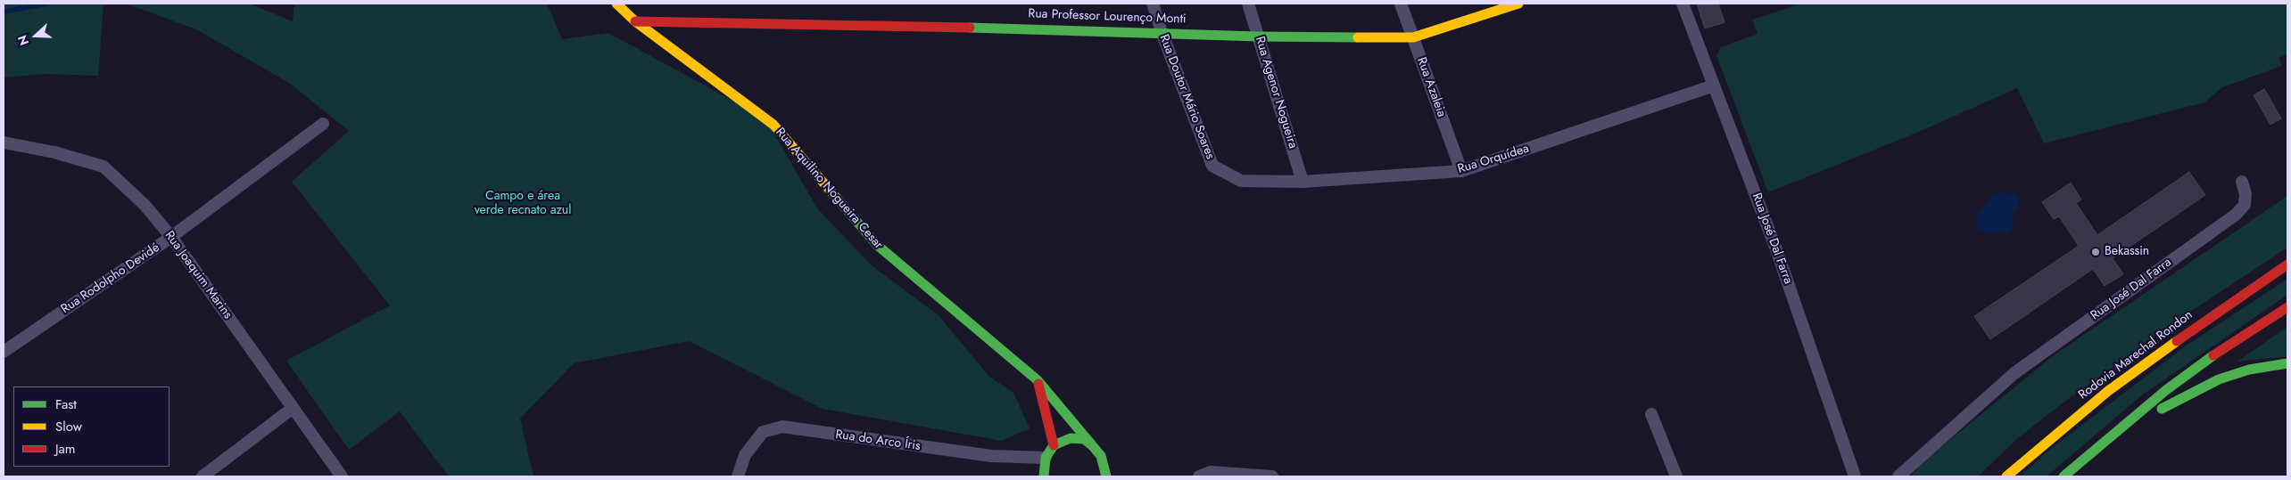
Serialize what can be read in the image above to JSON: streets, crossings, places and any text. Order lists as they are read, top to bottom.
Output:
{
  "streets": {
    "main road": ["Rua Professor Lourenço Monti", "Rua Aquilino Nogueira Cesar", "Rodovia Marechal Rondon"],
    "street": [
      "Rua Azaleia",
      "Rua Agenor Nogueira",
      "Rua Doutor Mário Soares",
      "Rua Orquídea",
      "Rua José Dal Farra",
      "Rua Joaquim Marins",
      "Rua Rodolpho Devidé",
      "Rua do Arco Íris"
    ]
  },
  "crossings": [
    ["Rua Professor Lourenço Monti", "Rua Azaleia"],
    ["Rua Professor Lourenço Monti", "Rua Agenor Nogueira"],
    ["Rua Professor Lourenço Monti", "Rua Doutor Mário Soares"],
    ["Rua Professor Lourenço Monti", "Rua Aquilino Nogueira Cesar"],
    ["Rua Azaleia", "Rua Orquídea"],
    ["Rua Agenor Nogueira", "Rua Orquídea"],
    ["Rua Doutor Mário Soares", "Rua Orquídea"],
    ["Rua Orquídea", "Rua José Dal Farra"],
    ["Rua Joaquim Marins", "Rua Rodolpho Devidé"]
  ],
  "parks": ["Campo e área verde recnato azul"],
  "places": ["Bekassin"],
  "legend": ["Fast", "Slow", "Jam"],
  "north": "left"
}
